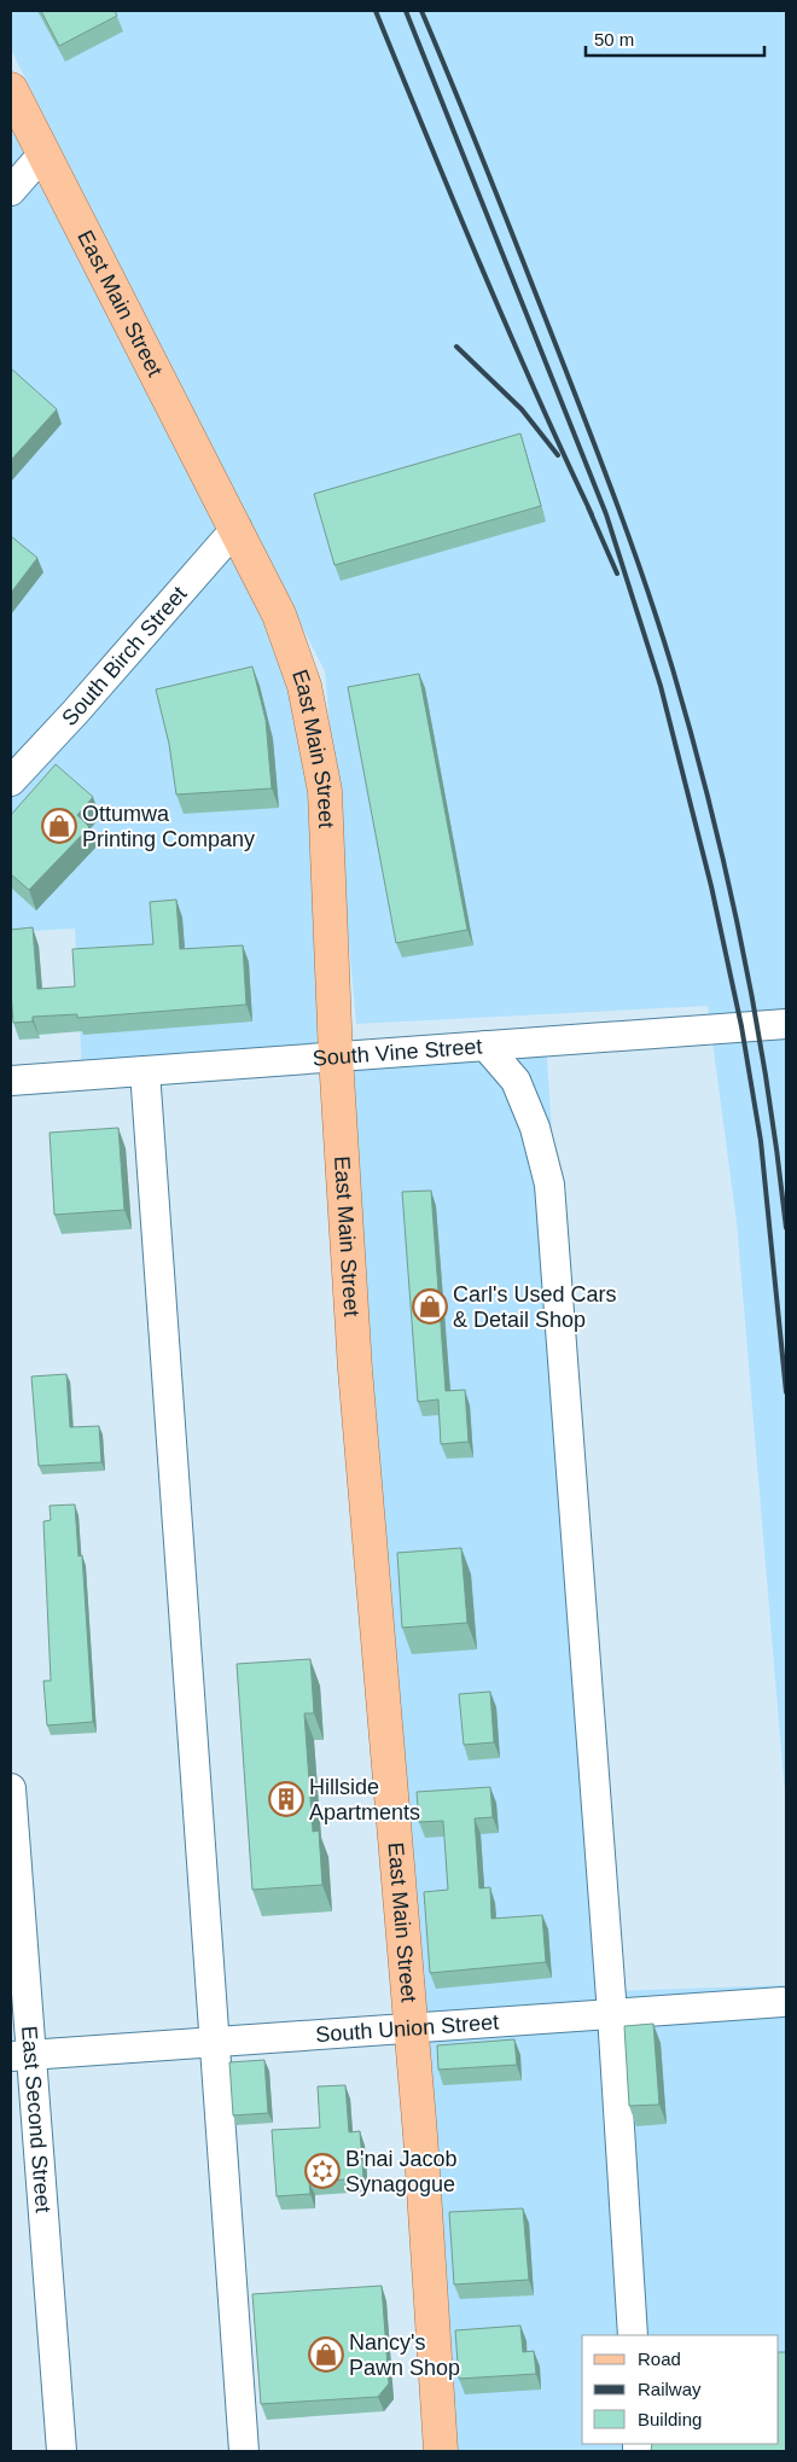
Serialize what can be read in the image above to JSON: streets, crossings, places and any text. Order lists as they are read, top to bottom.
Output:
{
  "streets": {
    "main road": ["East Main Street"],
    "street": [
      "South Birch Street",
      "South Vine Street",
      "South Union Street",
      "East Second Street"
    ]
  },
  "crossings": [
    ["East Main Street", "South Birch Street"],
    ["East Main Street", "South Vine Street"],
    ["East Main Street", "South Union Street"],
    ["South Union Street", "East Second Street"]
  ],
  "places": {
    "shop": ["Ottumwa Printing Company", "Carl's Used Cars & Detail Shop", "Nancy's Pawn Shop"],
    "building": ["Hillside Apartments"],
    "synagogue": ["B'nai Jacob Synagogue"]
  },
  "legend": ["Road", "Railway", "Building"],
  "scale_bar": "50 m"
}
